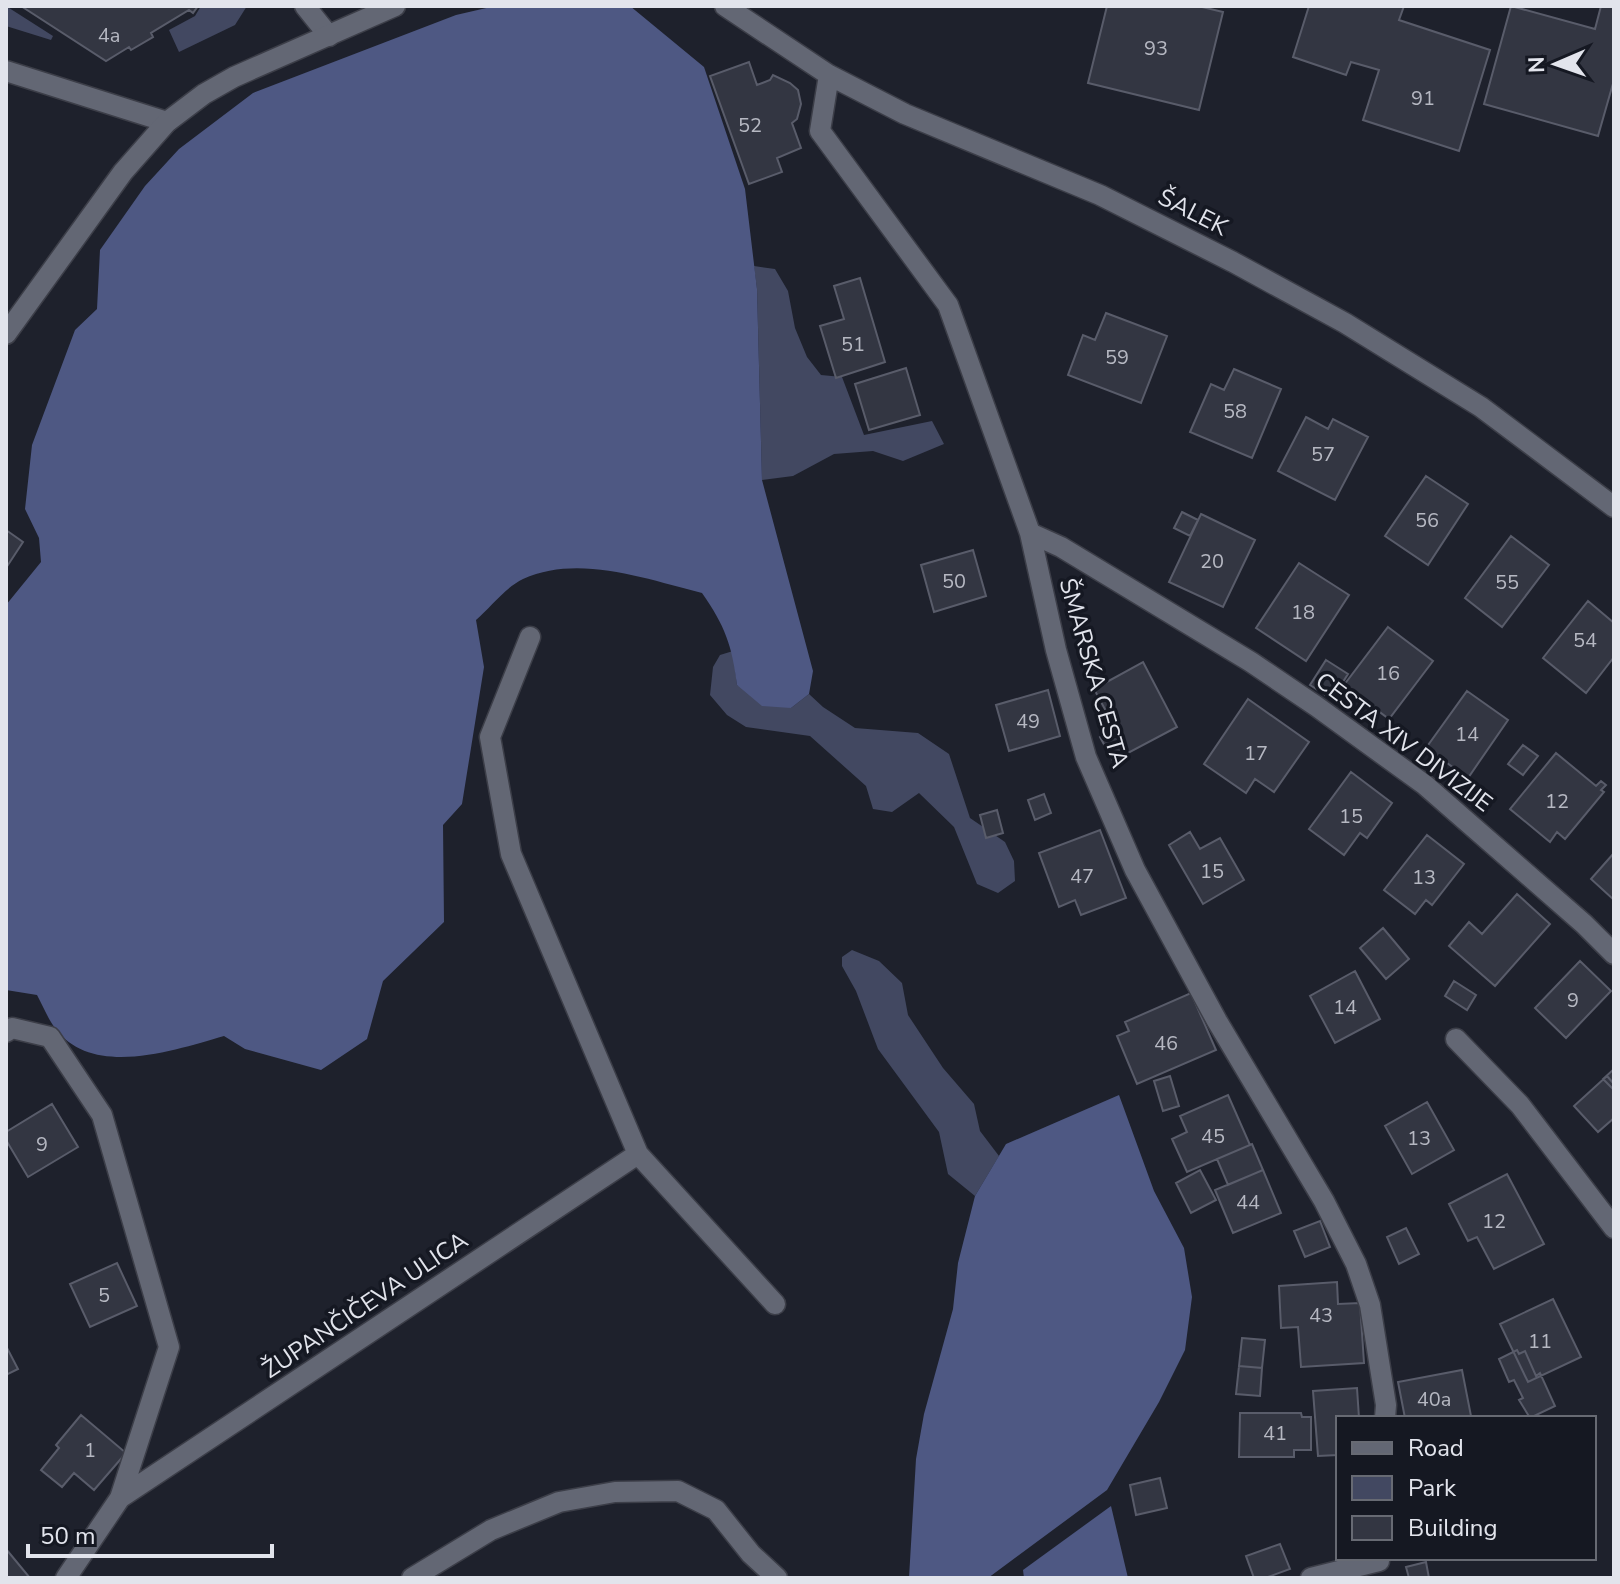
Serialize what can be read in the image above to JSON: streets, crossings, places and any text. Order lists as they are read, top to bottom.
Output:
{
  "streets": {
    "street": [
      "ŠALEK",
      "ŠMARSKA CESTA",
      "CESTA XIV DIVIZIJE",
      "ŽUPANČIČEVA ULICA"
    ]
  },
  "crossings": [
    ["ŠALEK", "ŠMARSKA CESTA"],
    ["ŠMARSKA CESTA", "CESTA XIV DIVIZIJE"]
  ],
  "house_numbers": [
    "4a",
    "93",
    "91",
    "52",
    "51",
    "59",
    "58",
    "57",
    "56",
    "20",
    "50",
    "55",
    "18",
    "54",
    "16",
    "49",
    "14",
    "17",
    "12",
    "15",
    "15",
    "47",
    "13",
    "9",
    "14",
    "46",
    "45",
    "13",
    "9",
    "44",
    "12",
    "5",
    "43",
    "11",
    "40a",
    "41",
    "1"
  ],
  "legend": ["Road", "Park", "Building"],
  "scale_bar": "50 m",
  "north": "left"
}
